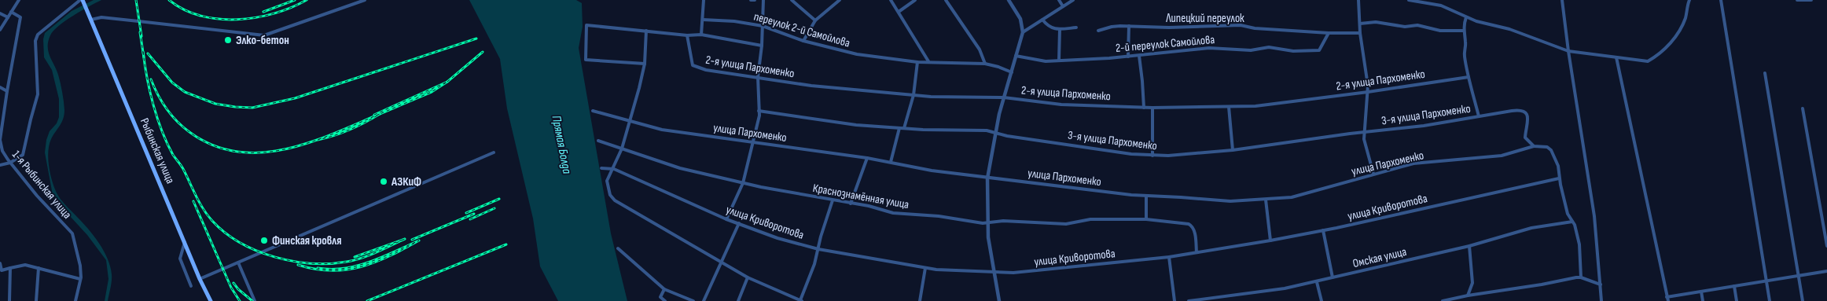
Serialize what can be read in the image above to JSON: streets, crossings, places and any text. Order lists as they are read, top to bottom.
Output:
{
  "streets": {
    "main road": ["Рыбинская улица"],
    "street": [
      "Липецкий переулок",
      "переулок 2-й Самойлова",
      "2-й переулок Самойлова",
      "2-я улица Пархоменко",
      "3-я улица Пархоменко",
      "улица Пархоменко",
      "1-я Рыбинская улица",
      "Краснознамённая улица",
      "улица Криворотова",
      "Омская улица"
    ]
  },
  "crossings": [
    ["Липецкий переулок", "2-й переулок Самойлова"],
    ["3-я улица Пархоменко", "улица Пархоменко"],
    ["Краснознамённая улица", "улица Криворотова"]
  ],
  "water": ["Прямая Болда"],
  "places": ["Элко-бетон", "АЗКиФ", "Финская кровля"]
}
